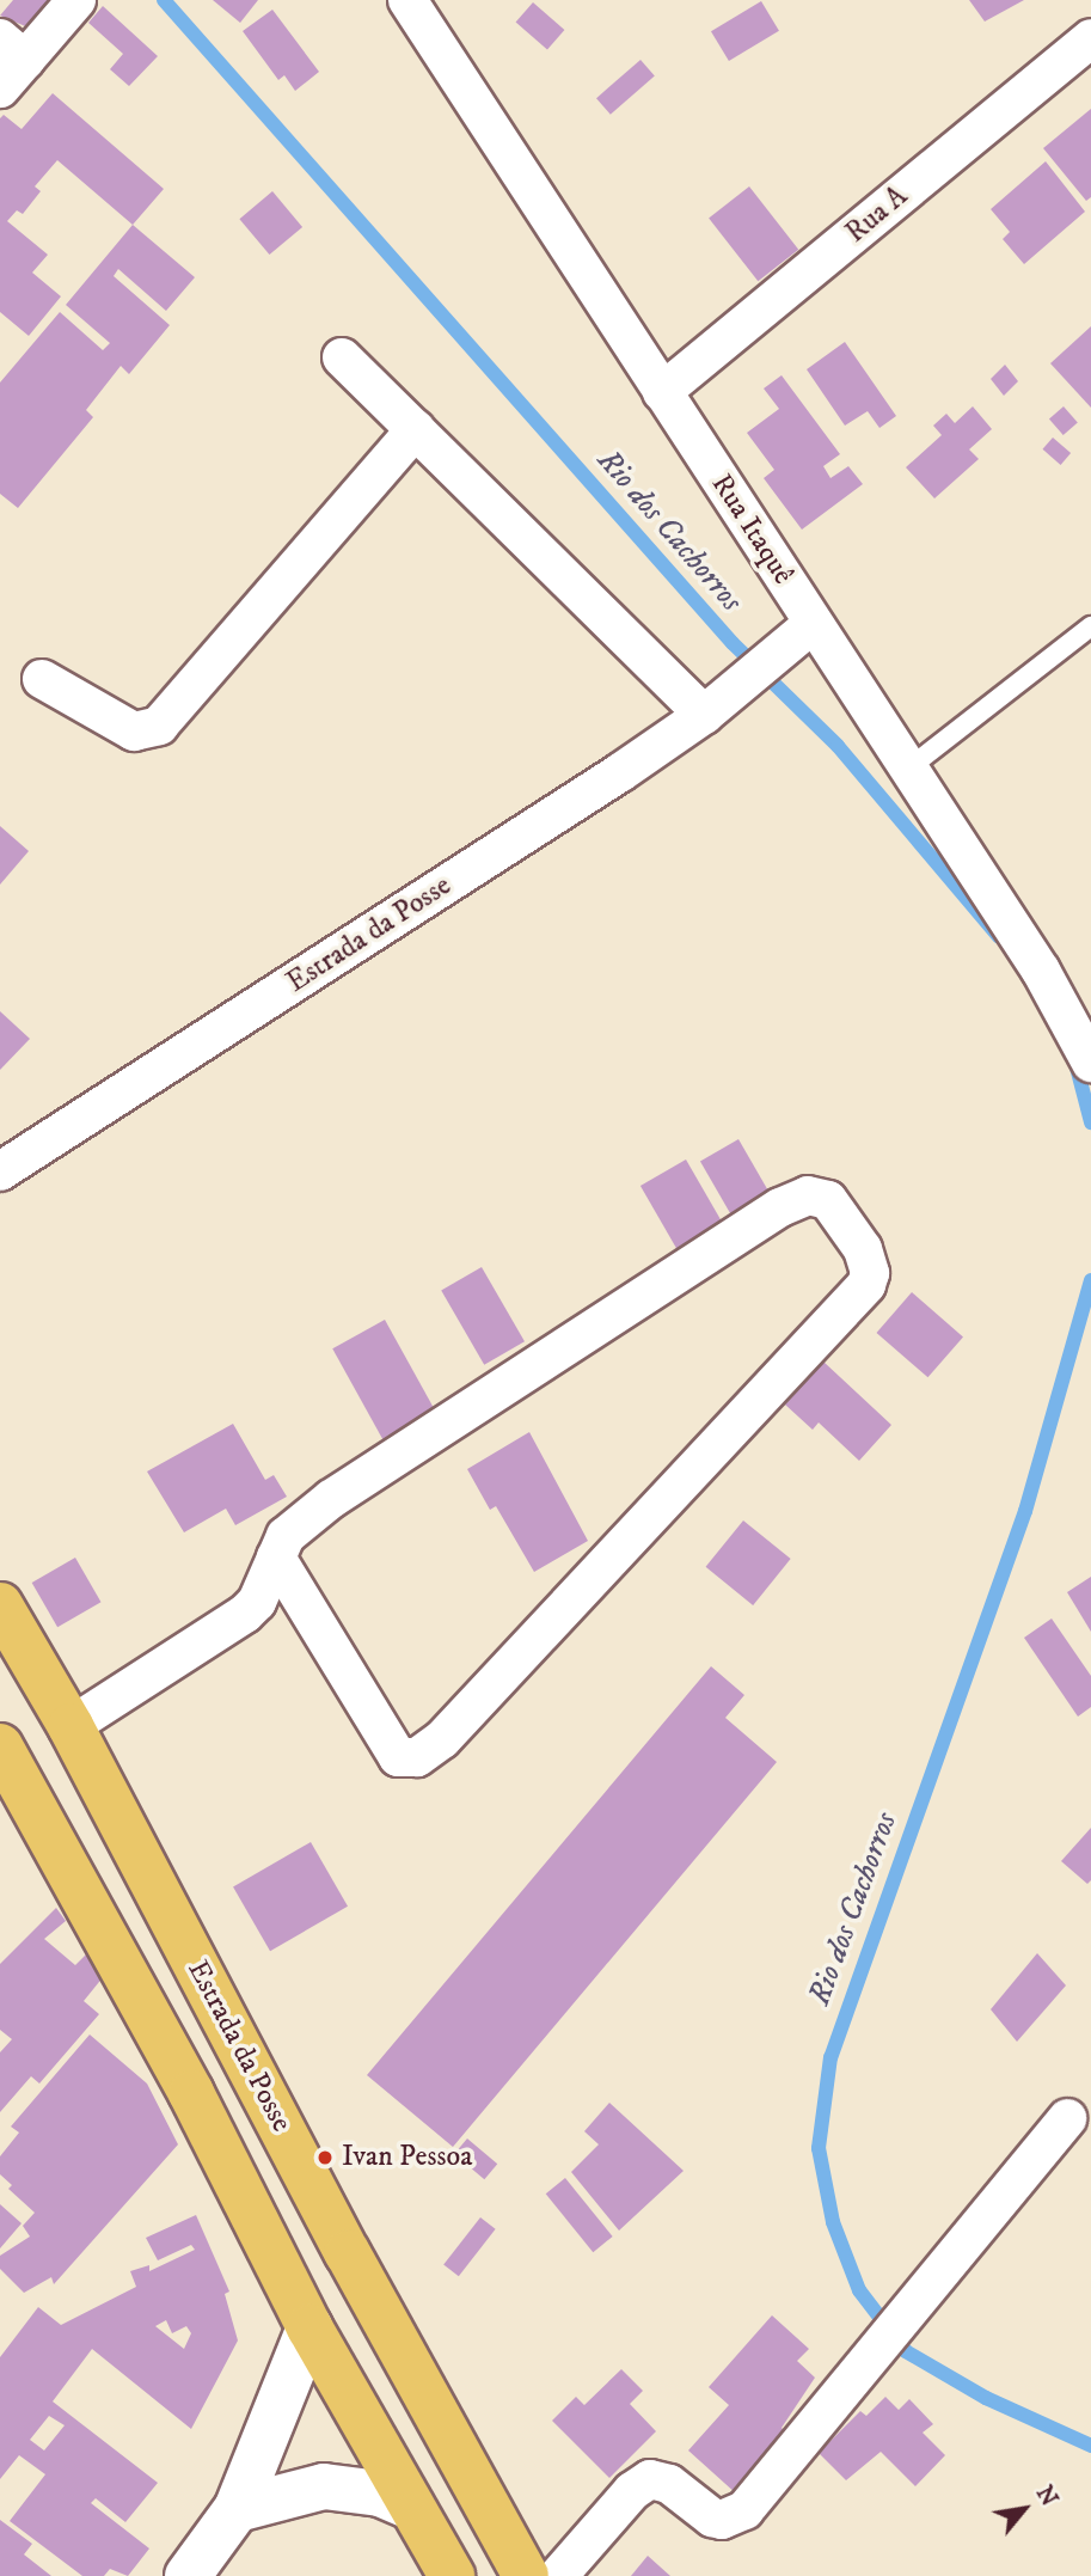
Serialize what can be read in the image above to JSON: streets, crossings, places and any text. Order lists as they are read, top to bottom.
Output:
{
  "streets": {
    "main road": ["Estrada da Posse"],
    "street": ["Rua A", "Rua Itaquê"]
  },
  "crossings": [
    ["Rua A", "Rua Itaquê"],
    ["Rua Itaquê", "Estrada da Posse"]
  ],
  "water": ["Rio dos Cachorros"],
  "places": ["Ivan Pessoa"],
  "north": "top right"
}
